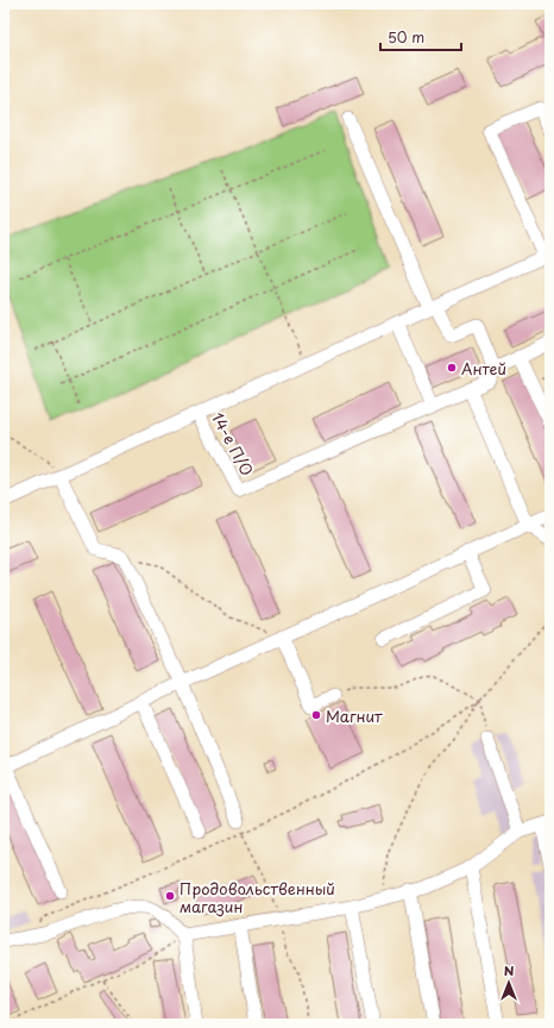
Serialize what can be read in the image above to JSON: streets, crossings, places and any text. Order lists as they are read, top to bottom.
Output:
{
  "streets": {
    "street": ["14-е П/О"]
  },
  "places": ["Антей", "Магнит", "Продовольственный магазин"],
  "scale_bar": "50 m",
  "north": "top"
}
